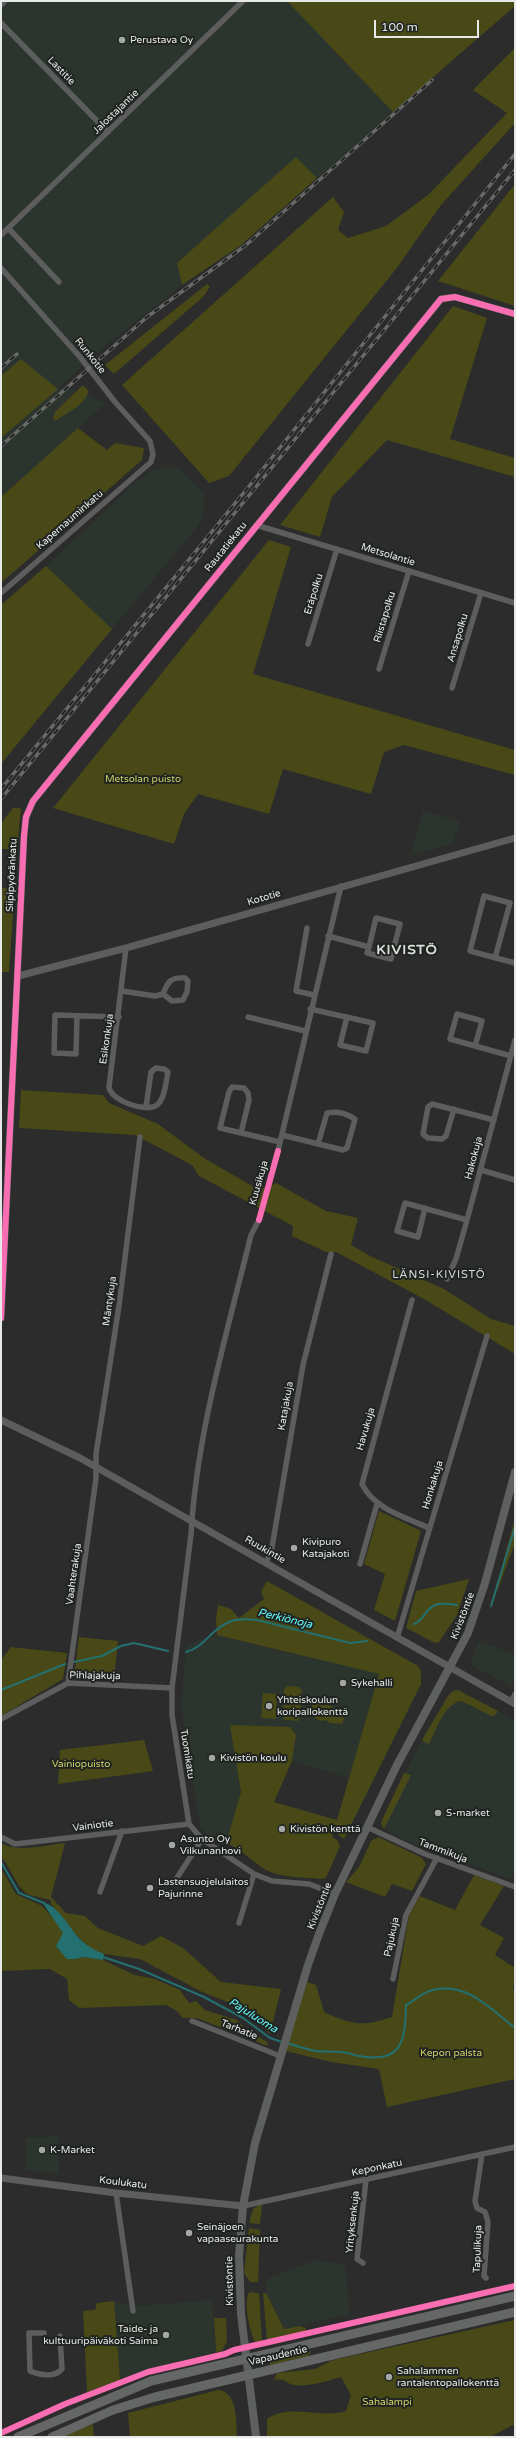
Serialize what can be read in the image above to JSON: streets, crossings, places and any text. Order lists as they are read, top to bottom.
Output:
{
  "streets": {
    "main road": ["Kivistöntie", "Vapaudentie"],
    "street": [
      "Lastitie",
      "Jalostajantie",
      "Runkotie",
      "Kapernauminkatu",
      "Rautatiekatu",
      "Metsolantie",
      "Eräpolku",
      "Riistapolku",
      "Ansapolku",
      "Siipipyöränkatu",
      "Kototie",
      "Esikonkuja",
      "Hakokuja",
      "Kuusikuja",
      "Mäntykuja",
      "Katajakuja",
      "Havukuja",
      "Honkakuja",
      "Ruukintie",
      "Vaahterakuja",
      "Pihlajakuja",
      "Tuomikatu",
      "Vainiotie",
      "Tammikuja",
      "Pajukuja",
      "Tarhatie",
      "Keponkatu",
      "Koulukatu",
      "Yrityksenkuja",
      "Tapulikuja"
    ]
  },
  "crossings": [
    ["Lastitie", "Jalostajantie"],
    ["Runkotie", "Kapernauminkatu"],
    ["Rautatiekatu", "Metsolantie"],
    ["Rautatiekatu", "Siipipyöränkatu"],
    ["Metsolantie", "Eräpolku"],
    ["Metsolantie", "Riistapolku"],
    ["Metsolantie", "Ansapolku"],
    ["Siipipyöränkatu", "Kototie"],
    ["Kototie", "Esikonkuja"],
    ["Kototie", "Kuusikuja"],
    ["Kuusikuja", "Ruukintie"],
    ["Kuusikuja", "Tuomikatu"],
    ["Mäntykuja", "Ruukintie"],
    ["Mäntykuja", "Vaahterakuja"],
    ["Katajakuja", "Ruukintie"],
    ["Havukuja", "Honkakuja"],
    ["Honkakuja", "Ruukintie"],
    ["Ruukintie", "Vaahterakuja"],
    ["Ruukintie", "Kivistöntie"],
    ["Ruukintie", "Tuomikatu"],
    ["Vaahterakuja", "Pihlajakuja"],
    ["Kivistöntie", "Tammikuja"],
    ["Kivistöntie", "Tarhatie"],
    ["Kivistöntie", "Keponkatu"],
    ["Kivistöntie", "Koulukatu"],
    ["Kivistöntie", "Vapaudentie"],
    ["Pihlajakuja", "Tuomikatu"],
    ["Tuomikatu", "Vainiotie"],
    ["Tammikuja", "Pajukuja"],
    ["Keponkatu", "Koulukatu"],
    ["Keponkatu", "Yrityksenkuja"],
    ["Keponkatu", "Tapulikuja"]
  ],
  "districts": ["KIVISTÖ", "LÄNSI-KIVISTÖ"],
  "water": ["Perkiönoja", "Pajuluoma"],
  "parks": [
    "Metsolan puisto",
    "Vainiopuisto",
    "Kepon palsta",
    "Sahalampi"
  ],
  "places": [
    "Perustava Oy",
    "Kivipuro Katajakoti",
    "Sykehalli",
    "Yhteiskoulun koripallokenttä",
    "Kivistön koulu",
    "S-market",
    "Kivistön kenttä",
    "Asunto Oy Vilkunanhovi",
    "Lastensuojelulaitos Pajurinne",
    "K-Market",
    "Seinäjoen vapaaseurakunta",
    "Taide- ja kulttuuripäiväkoti Saima",
    "Sahalammen rantalentopallokenttä"
  ],
  "scale_bar": "100 m"
}
